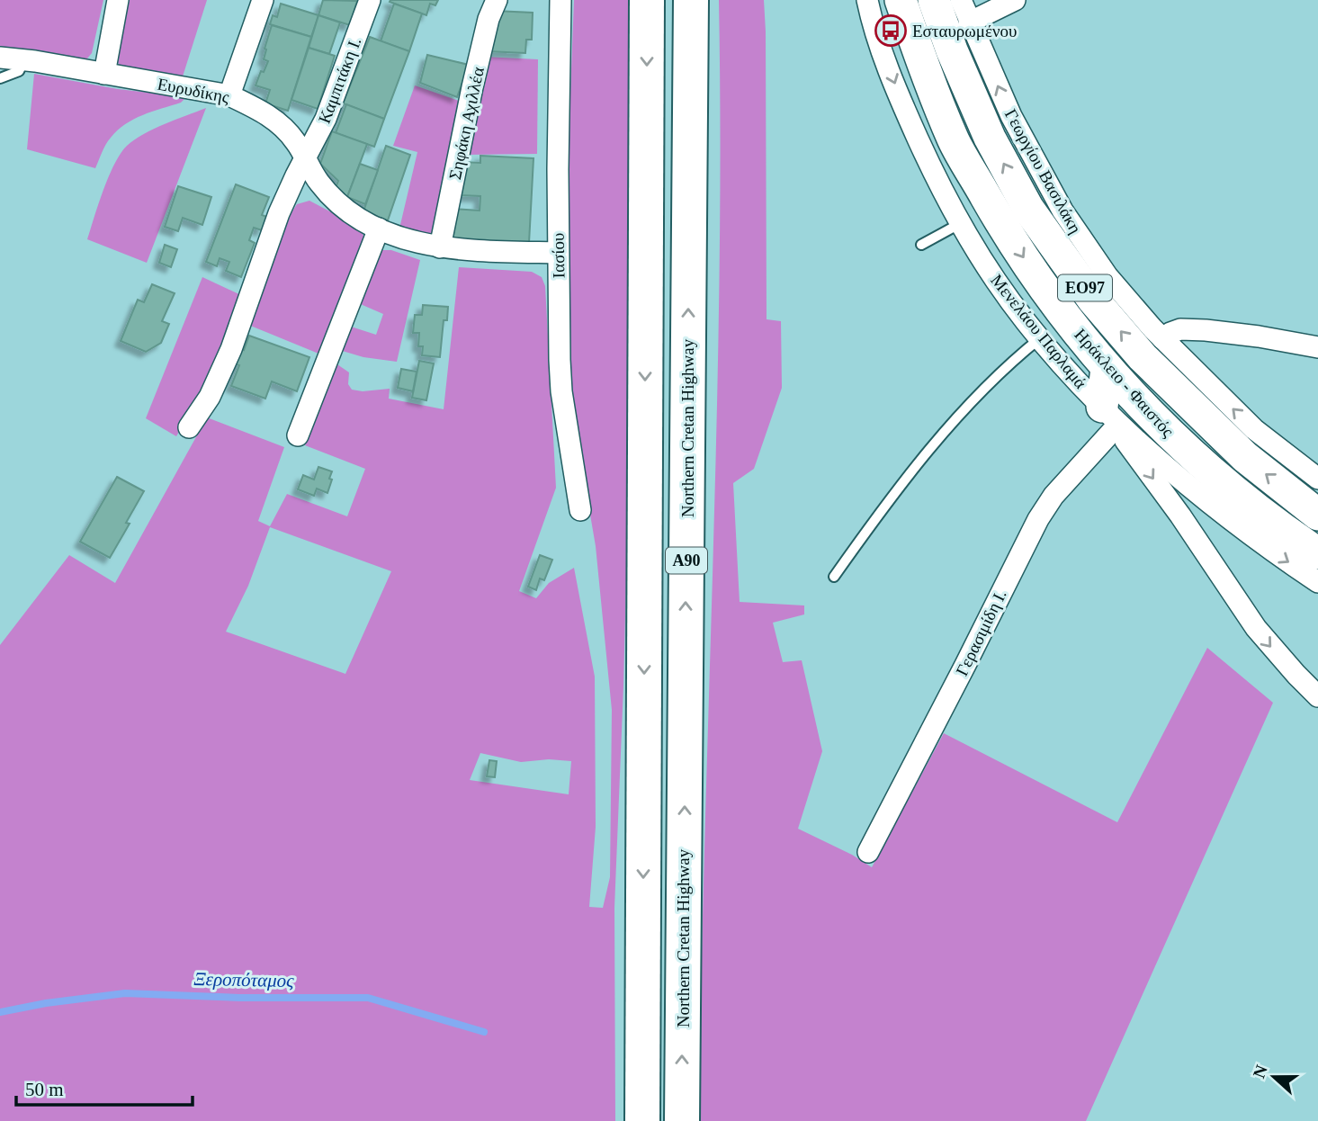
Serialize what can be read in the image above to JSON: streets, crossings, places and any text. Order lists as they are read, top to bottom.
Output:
{
  "streets": {
    "highway": ["Northern Cretan Highway", "Α90"],
    "main road": ["ΕΟ97", "Ηράκλειο - Φαιστός"],
    "street": [
      "Καμπιτάκη Ι.",
      "Ευρυδίκης",
      "Σηφάκη Αχιλλέα",
      "Γεωργίου Βασιλάκη",
      "Ιασίου",
      "Μενελάου Παρλαμά",
      "Γερασιμίδη Ι."
    ]
  },
  "crossings": [
    ["Καμπιτάκη Ι.", "Ευρυδίκης"],
    ["Ευρυδίκης", "Σηφάκη Αχιλλέα"],
    ["Ευρυδίκης", "Ιασίου"],
    ["Μενελάου Παρλαμά", "Γερασιμίδη Ι."]
  ],
  "water": ["Ξεροπόταμος"],
  "places": {
    "bus stop": ["Εσταυρωμένου"]
  },
  "scale_bar": "50 m",
  "north": "left"
}
